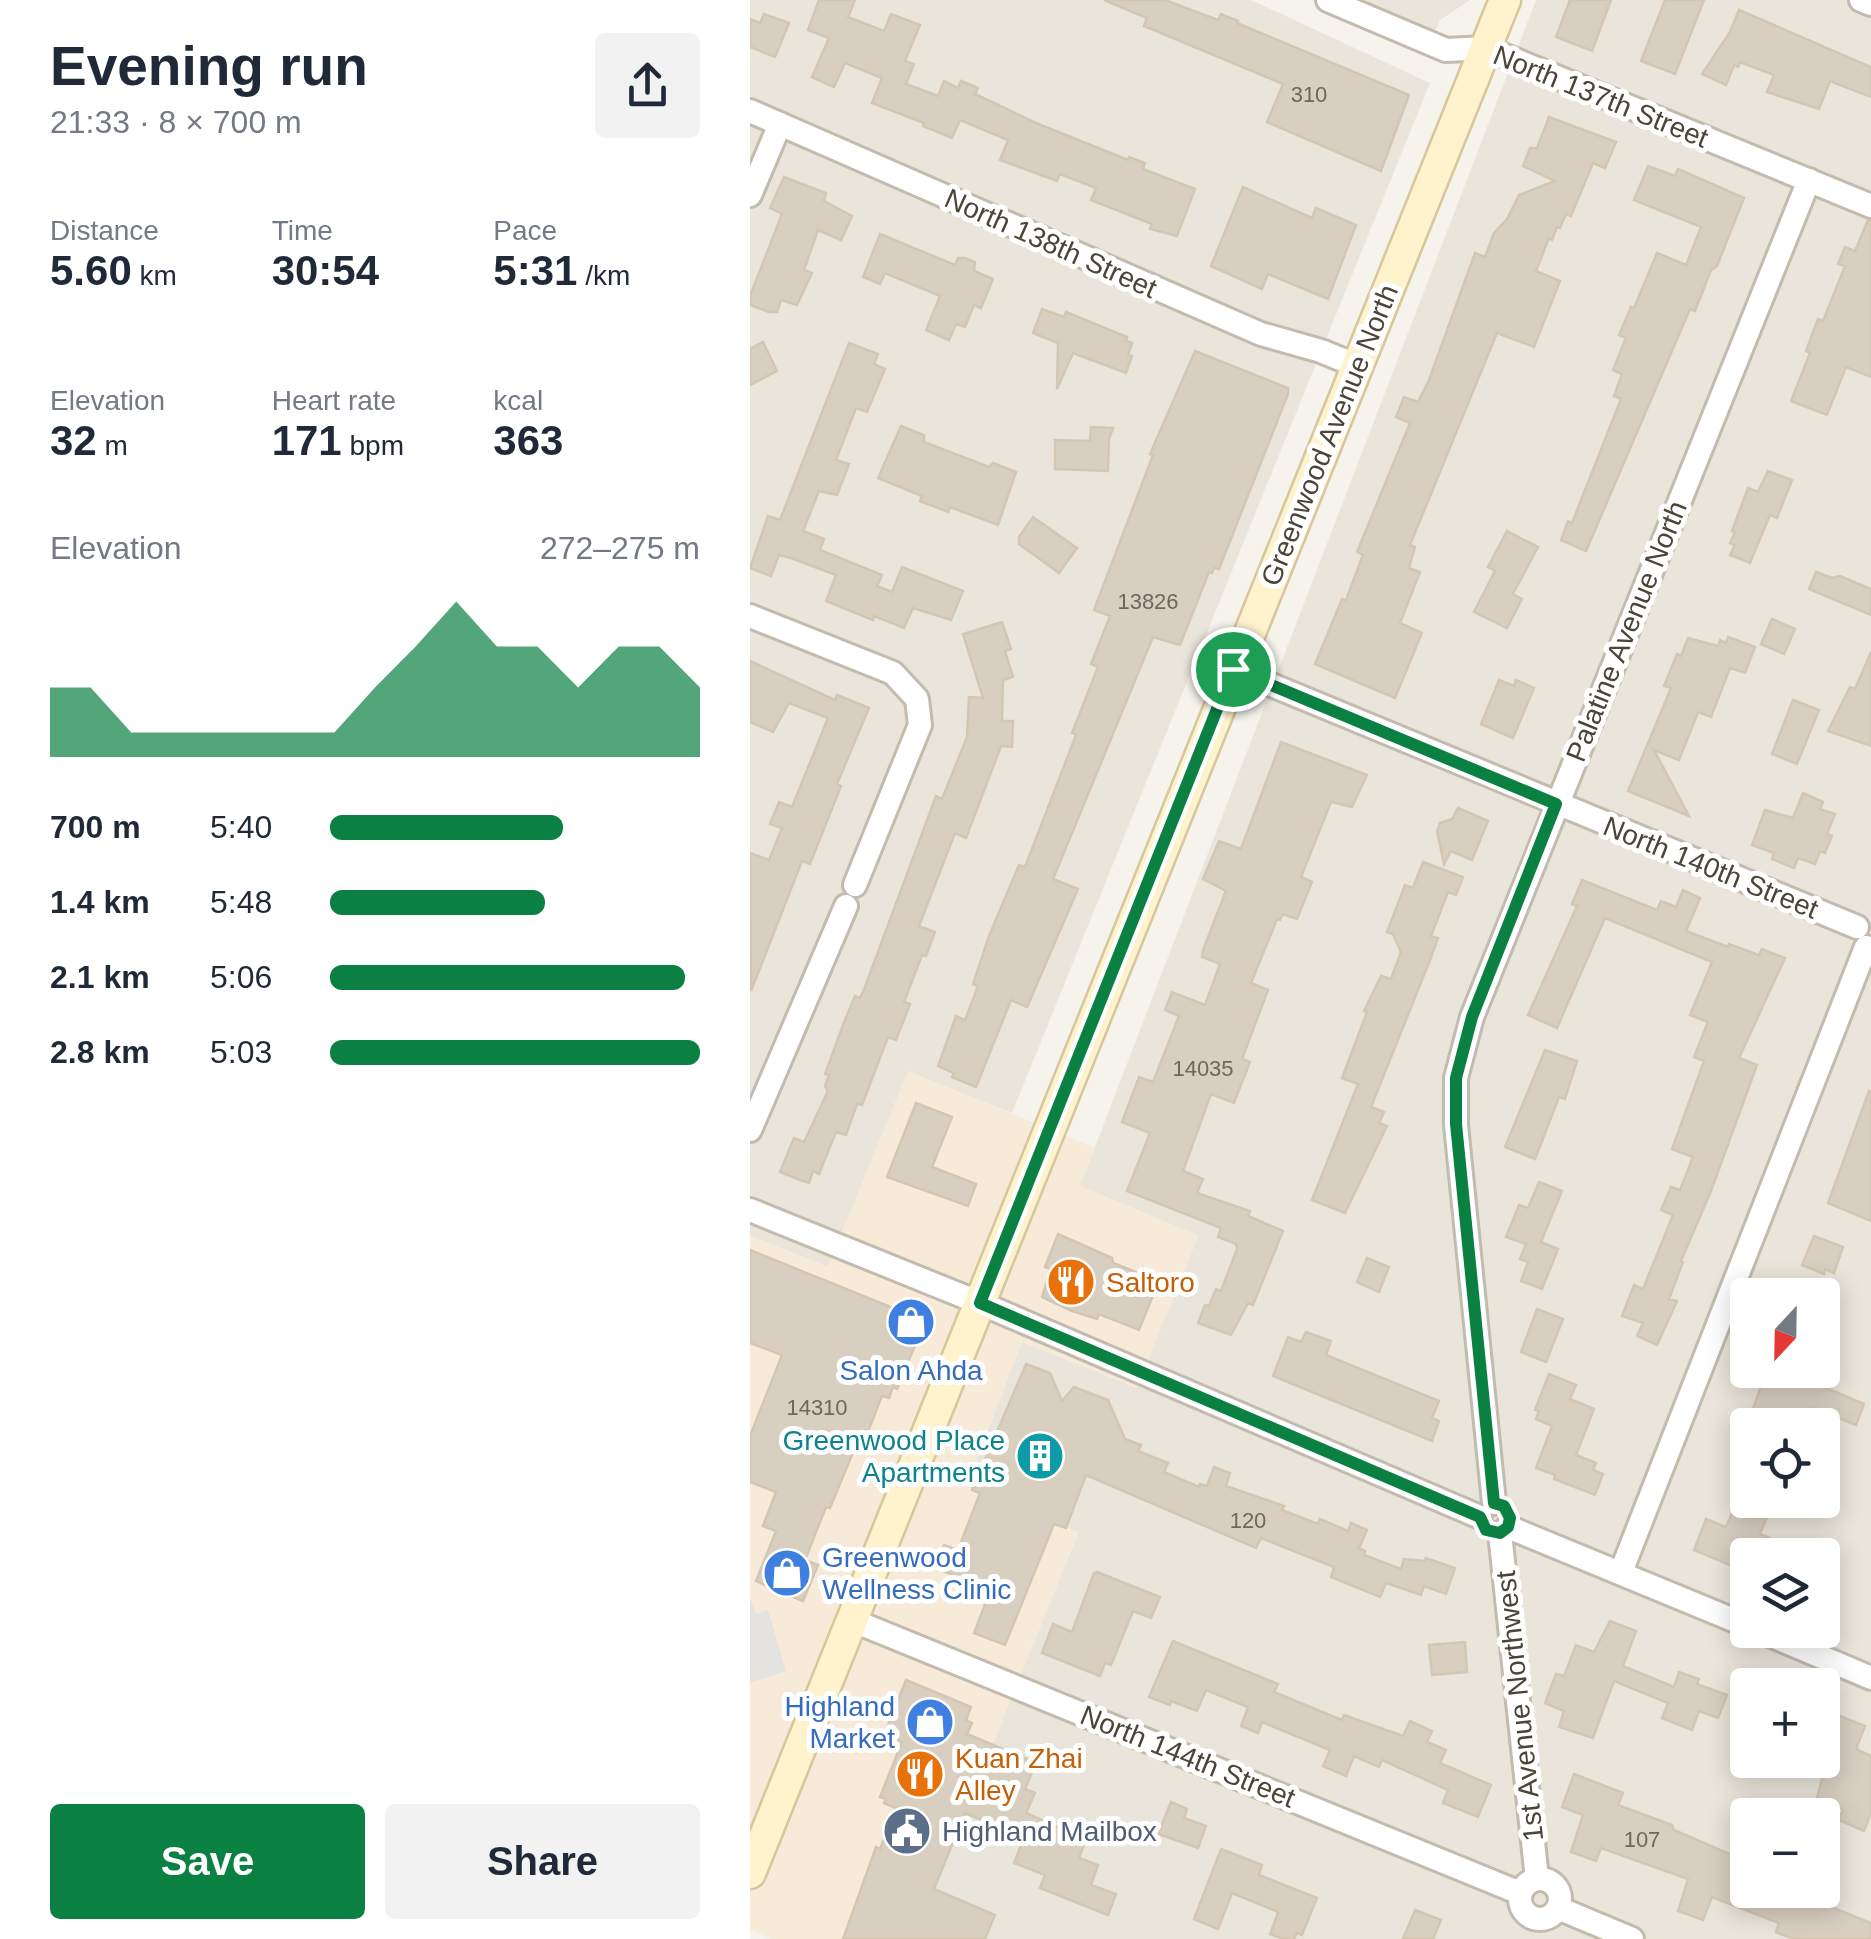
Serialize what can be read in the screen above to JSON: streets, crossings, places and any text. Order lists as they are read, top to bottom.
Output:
{
  "streets": {
    "main road": ["Greenwood Avenue North"],
    "street": [
      "North 137th Street",
      "North 138th Street",
      "Palatine Avenue North",
      "North 140th Street",
      "1st Avenue Northwest",
      "North 144th Street"
    ]
  },
  "crossings": [
    ["North 137th Street", "Greenwood Avenue North"],
    ["North 137th Street", "Palatine Avenue North"],
    ["North 138th Street", "Greenwood Avenue North"],
    ["Greenwood Avenue North", "North 140th Street"],
    ["Greenwood Avenue North", "North 144th Street"],
    ["Palatine Avenue North", "North 140th Street"],
    ["1st Avenue Northwest", "North 144th Street"]
  ],
  "places": {
    "restaurant": ["Saltoro", "Kuan Zhai Alley"],
    "shop": ["Salon Ahda", "Greenwood Wellness Clinic", "Highland Market"],
    "building": ["Greenwood Place Apartments"],
    "public building": ["Highland Mailbox"]
  },
  "house_numbers": [
    "310",
    "13826",
    "14035",
    "14310",
    "120",
    "107"
  ],
  "north": "bottom",
  "page": {
    "heading": ["Evening run", "21:33 · 8 × 700 m"],
    "stats": [
      ["Distance", "5.60 km"],
      ["Time", "30:54"],
      ["Pace", "5:31 /km"],
      ["Elevation", "32 m"],
      ["Heart rate", "171 bpm"],
      ["kcal", "363"]
    ],
    "chart": ["Elevation", "272–275 m"],
    "list": [
      {
        "name": "700 m",
        "note": "5:40"
      },
      {
        "name": "1.4 km",
        "note": "5:48"
      },
      {
        "name": "2.1 km",
        "note": "5:06"
      },
      {
        "name": "2.8 km",
        "note": "5:03"
      }
    ],
    "map_buttons": ["+", "−"],
    "buttons": ["Save", "Share"]
  }
}
